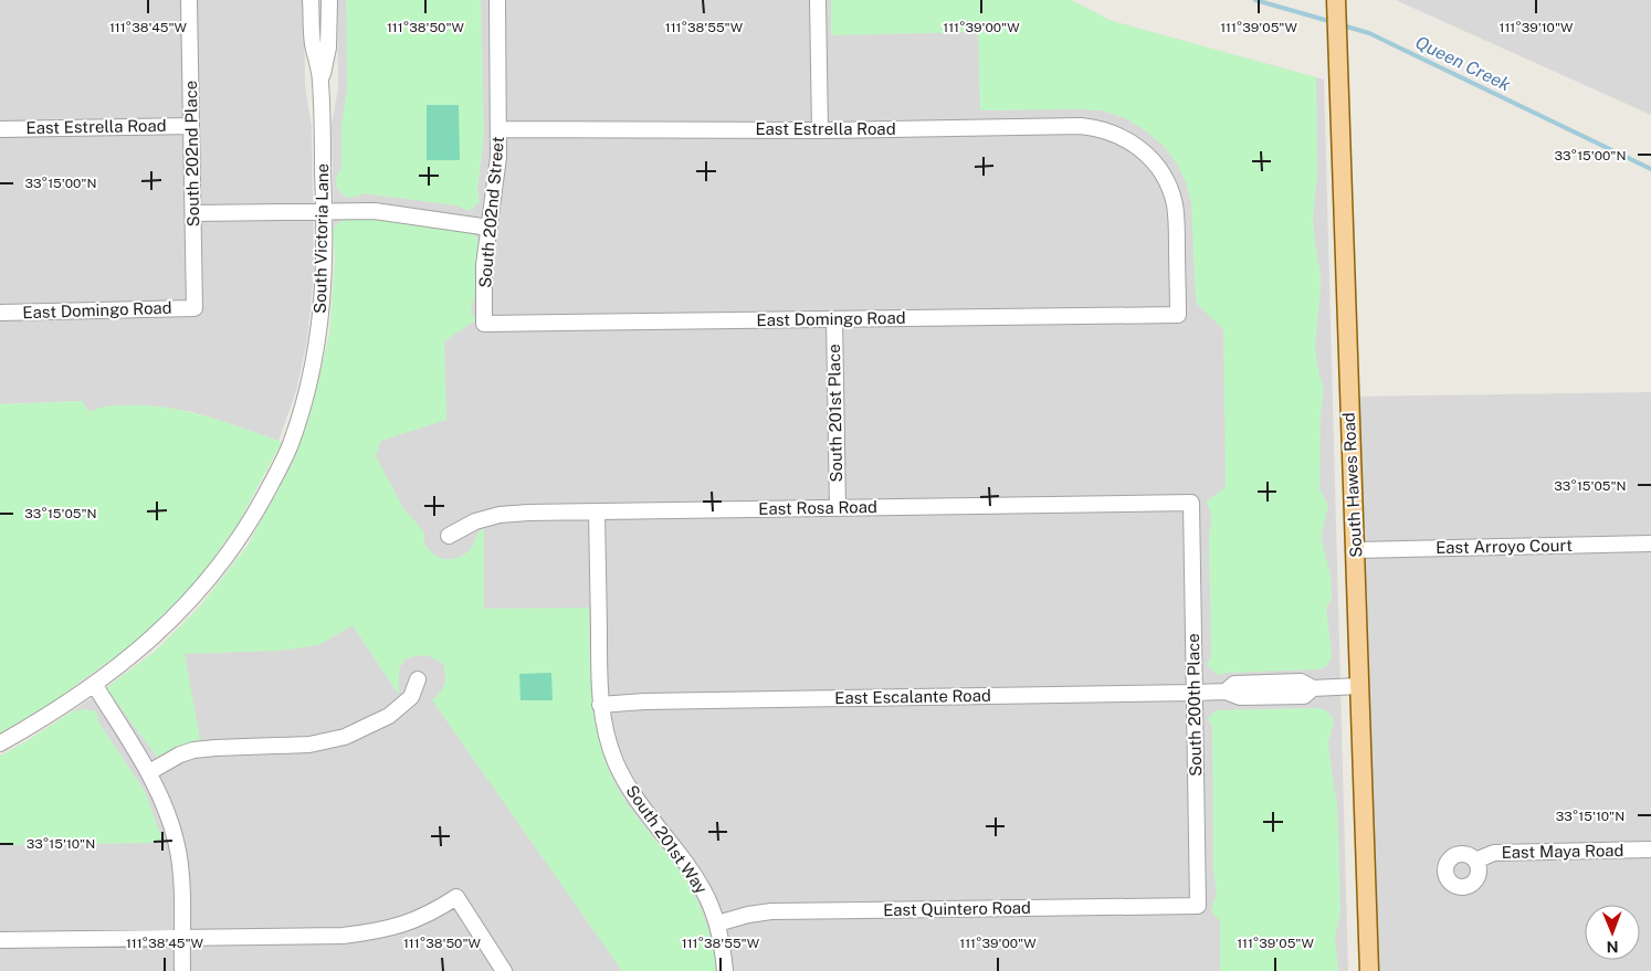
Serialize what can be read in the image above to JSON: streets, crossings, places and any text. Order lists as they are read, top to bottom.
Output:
{
  "streets": {
    "main road": ["South Hawes Road"],
    "street": [
      "East Estrella Road",
      "South 202nd Place",
      "South 202nd Street",
      "South Victoria Lane",
      "East Domingo Road",
      "South 201st Place",
      "East Rosa Road",
      "East Arroyo Court",
      "East Escalante Road",
      "South 200th Place",
      "South 201st Way",
      "East Maya Road",
      "East Quintero Road"
    ]
  },
  "crossings": [
    ["East Estrella Road", "South 202nd Place"],
    ["East Estrella Road", "South 202nd Street"],
    ["East Estrella Road", "East Domingo Road"],
    ["South 202nd Place", "East Domingo Road"],
    ["South 202nd Street", "East Domingo Road"],
    ["East Domingo Road", "South 201st Place"],
    ["South 201st Place", "East Rosa Road"],
    ["South Hawes Road", "East Arroyo Court"],
    ["South Hawes Road", "East Escalante Road"],
    ["East Rosa Road", "South 200th Place"],
    ["East Rosa Road", "South 201st Way"],
    ["East Escalante Road", "South 200th Place"],
    ["East Escalante Road", "South 201st Way"],
    ["South 200th Place", "East Quintero Road"],
    ["South 201st Way", "East Quintero Road"]
  ],
  "water": ["Queen Creek"],
  "north": "bottom",
  "coordinates": [
    "111°38'45\"W",
    "111°38'50\"W",
    "111°38'55\"W",
    "111°39'00\"W",
    "111°39'05\"W",
    "111°39'10\"W",
    "33°15'00\"N",
    "33°15'05\"N",
    "33°15'10\"N"
  ]
}
